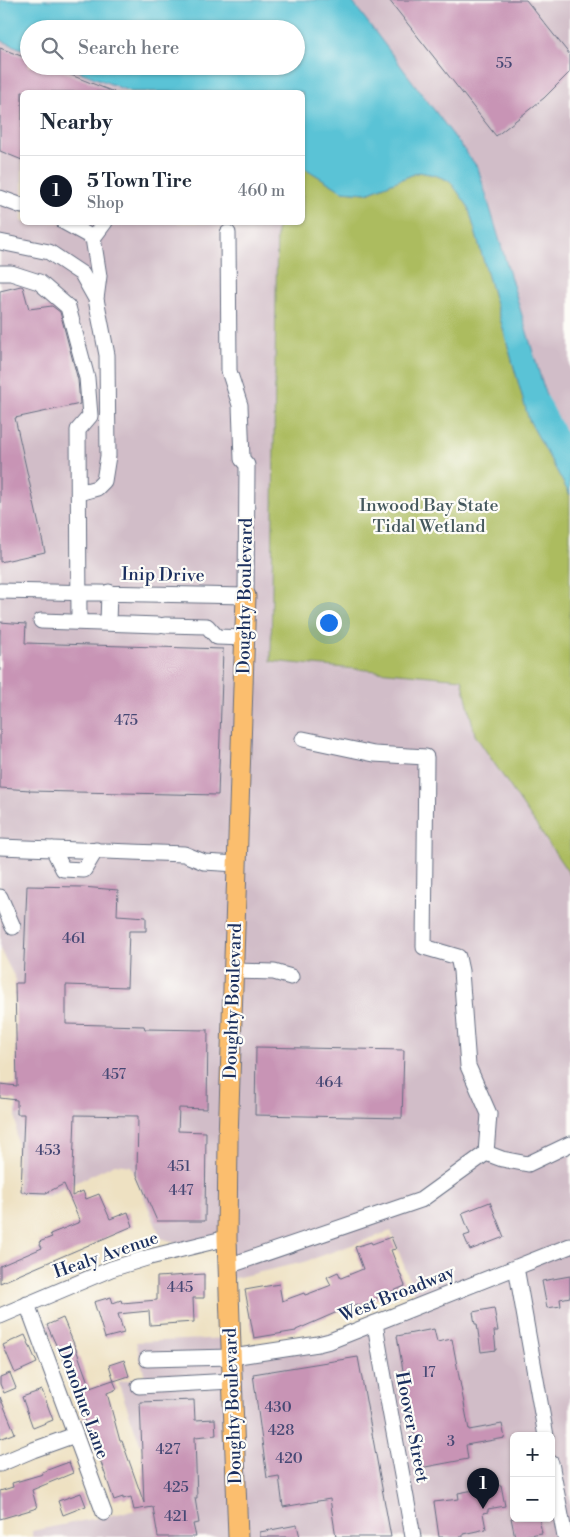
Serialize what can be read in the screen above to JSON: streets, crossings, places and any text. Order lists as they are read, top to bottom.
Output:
{
  "streets": {
    "main road": ["Doughty Boulevard"],
    "street": [
      "Inip Drive",
      "Healy Avenue",
      "West Broadway",
      "Donohue Lane",
      "Hoover Street"
    ]
  },
  "crossings": [
    ["Inip Drive", "Doughty Boulevard"],
    ["Doughty Boulevard", "Healy Avenue"],
    ["Doughty Boulevard", "West Broadway"],
    ["Healy Avenue", "Donohue Lane"],
    ["West Broadway", "Hoover Street"]
  ],
  "parks": ["Inwood Bay State Tidal Wetland"],
  "house_numbers": [
    "55",
    "475",
    "461",
    "457",
    "464",
    "453",
    "451",
    "447",
    "445",
    "17",
    "430",
    "428",
    "3",
    "427",
    "420",
    "425",
    "421"
  ],
  "page": {
    "search": "Search here",
    "heading": "Nearby",
    "list": [
      {
        "mark": "1",
        "name": "5 Town Tire",
        "note": "Shop",
        "value": "460 m"
      }
    ],
    "map_buttons": ["+", "−"],
    "pins": "1"
  }
}
